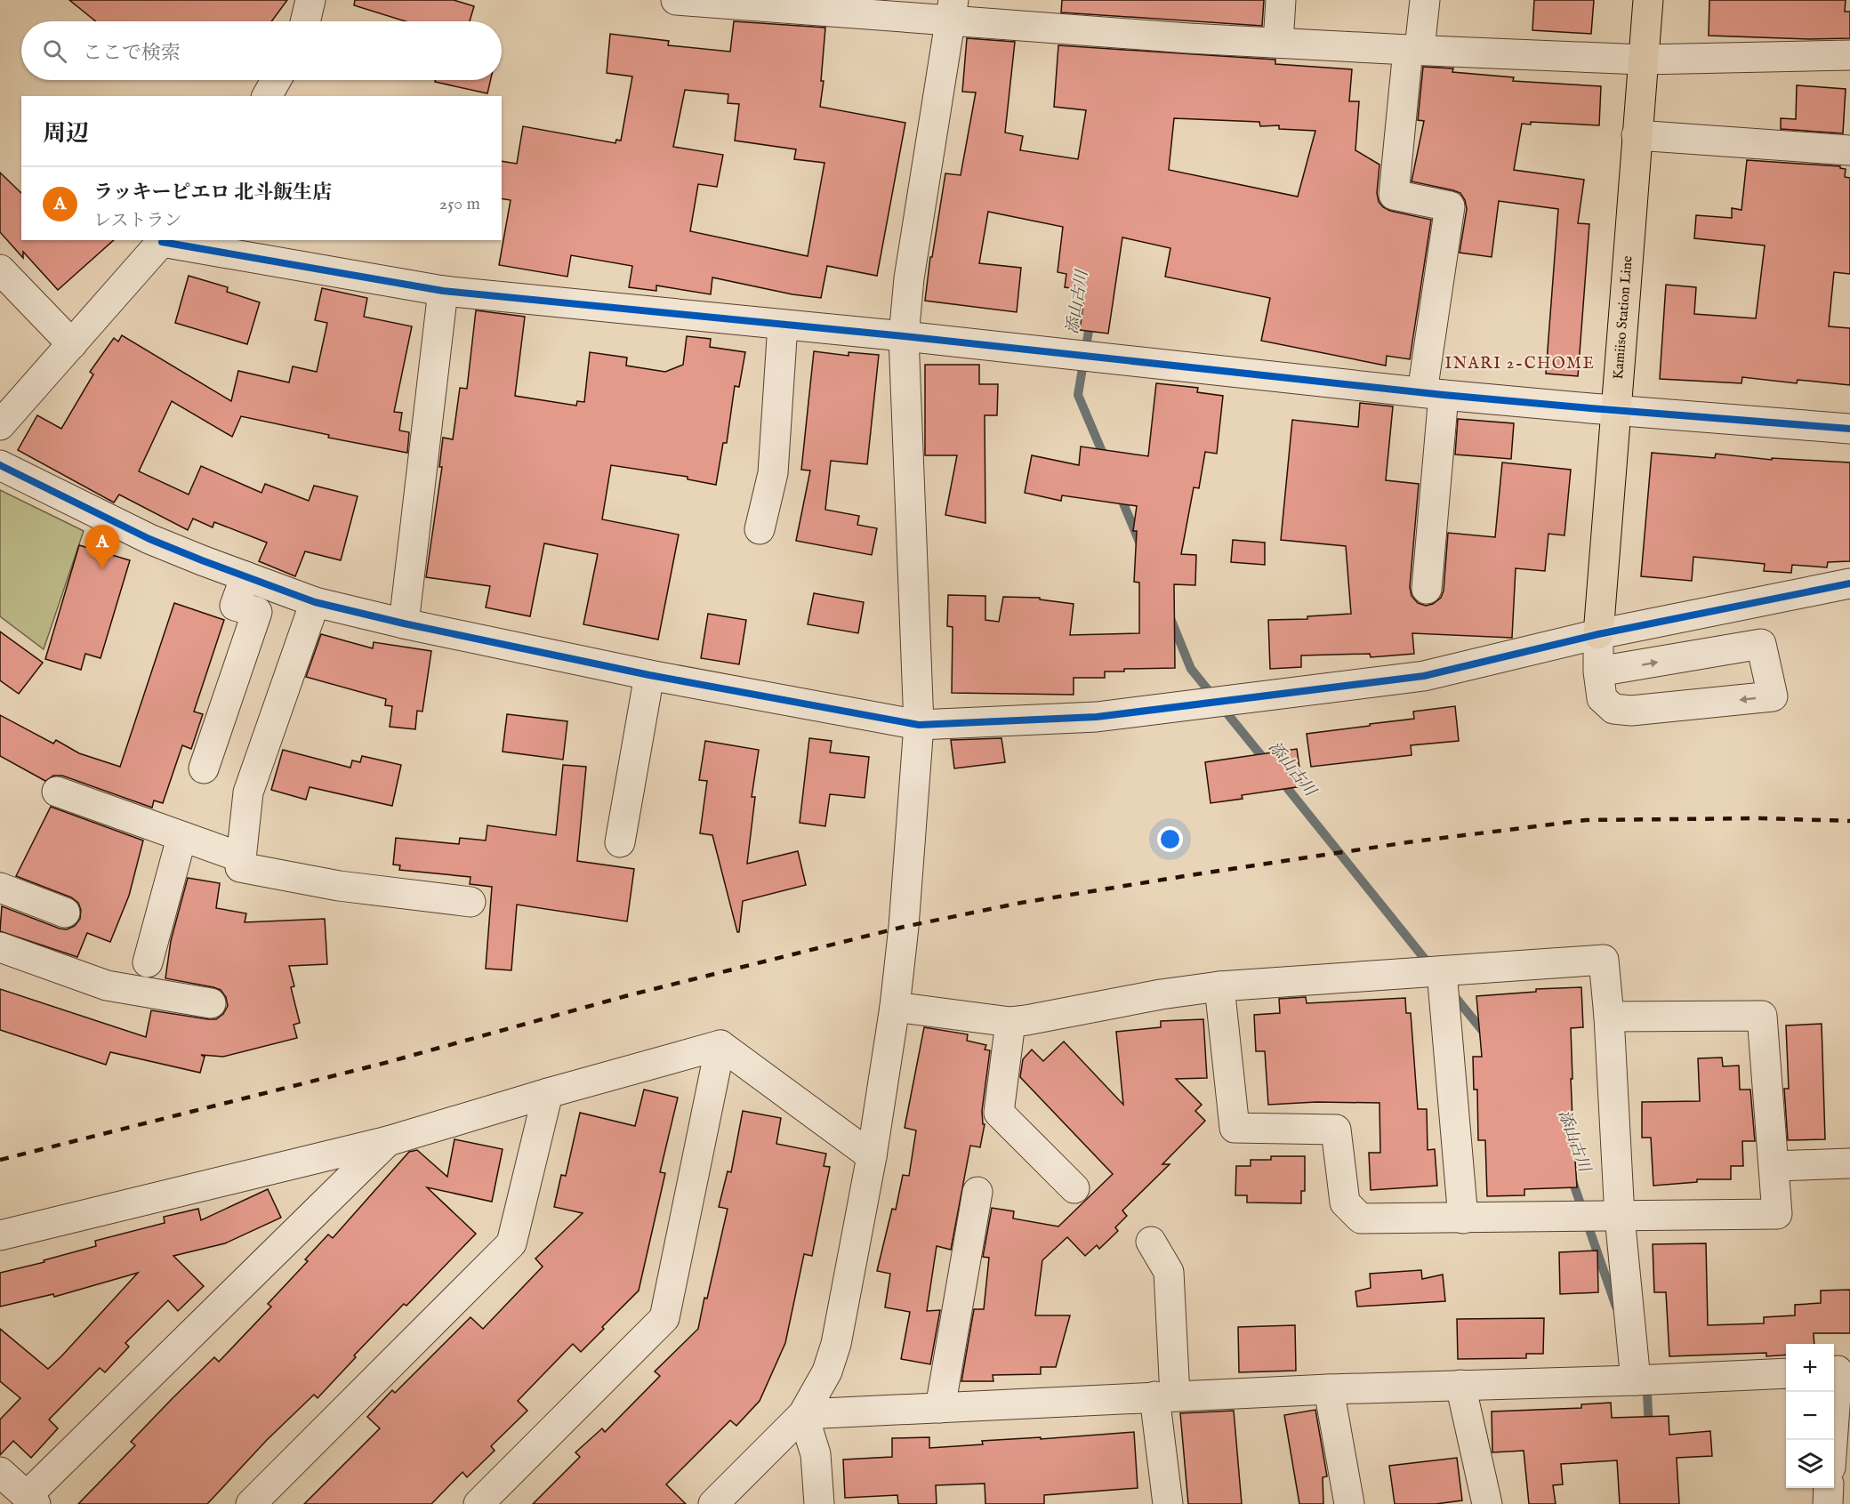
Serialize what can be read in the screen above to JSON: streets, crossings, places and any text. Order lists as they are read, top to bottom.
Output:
{
  "streets": {
    "main road": ["Kamiiso Station Line"]
  },
  "districts": ["INARI 2-CHOME"],
  "water": ["添山古川"],
  "page": {
    "search": "ここで検索",
    "heading": "周辺",
    "list": [
      {
        "mark": "A",
        "name": "ラッキーピエロ 北斗飯生店",
        "note": "レストラン",
        "value": "250 m"
      }
    ],
    "pins": "A",
    "map_buttons": ["+", "−"]
  }
}
